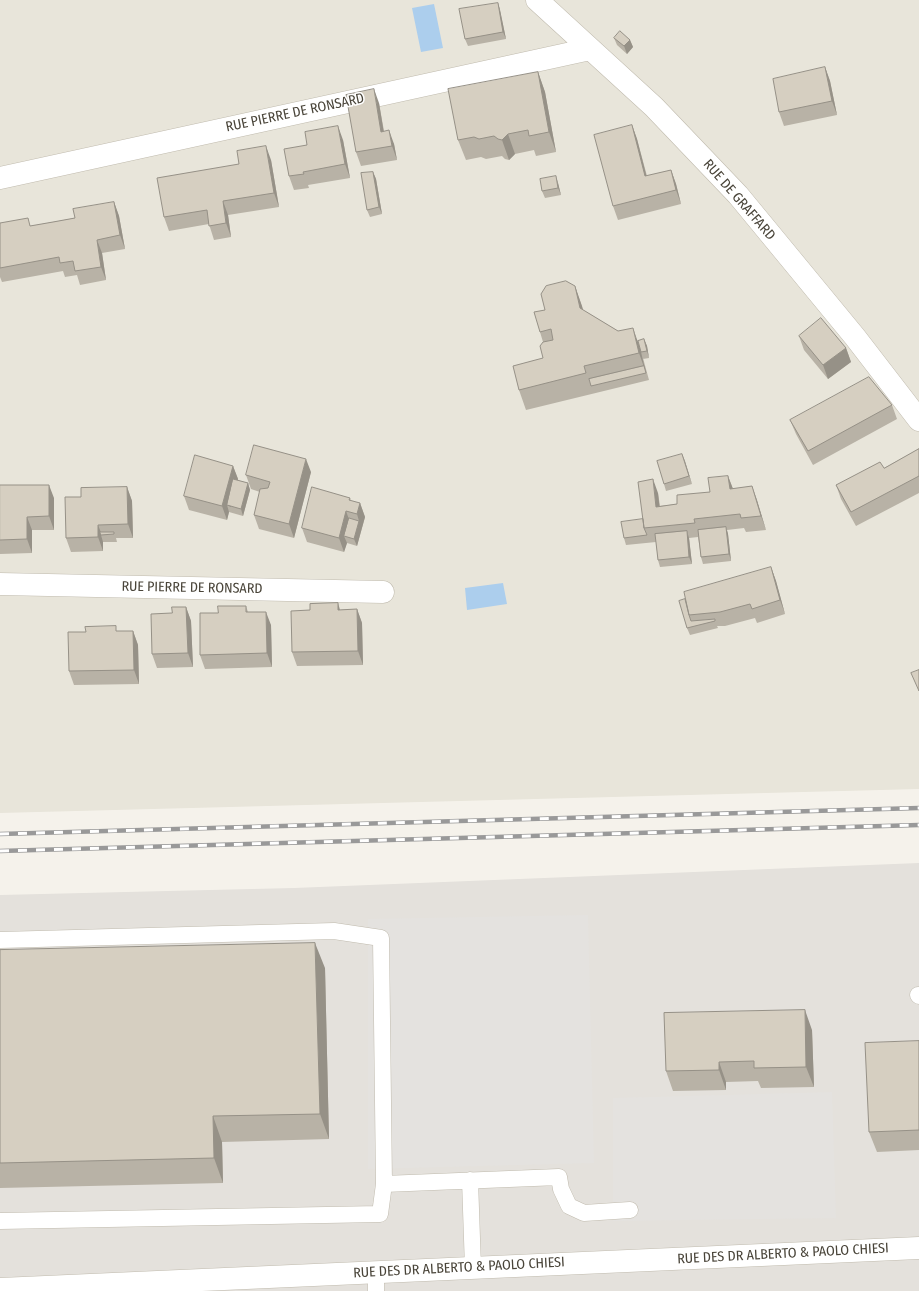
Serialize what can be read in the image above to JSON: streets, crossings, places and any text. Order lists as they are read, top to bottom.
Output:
{
  "streets": {
    "street": ["RUE PIERRE DE RONSARD", "RUE DE GRAFFARD", "RUE DES DR ALBERTO & PAOLO CHIESI"]
  },
  "crossings": [
    ["RUE PIERRE DE RONSARD", "RUE DE GRAFFARD"]
  ]
}
